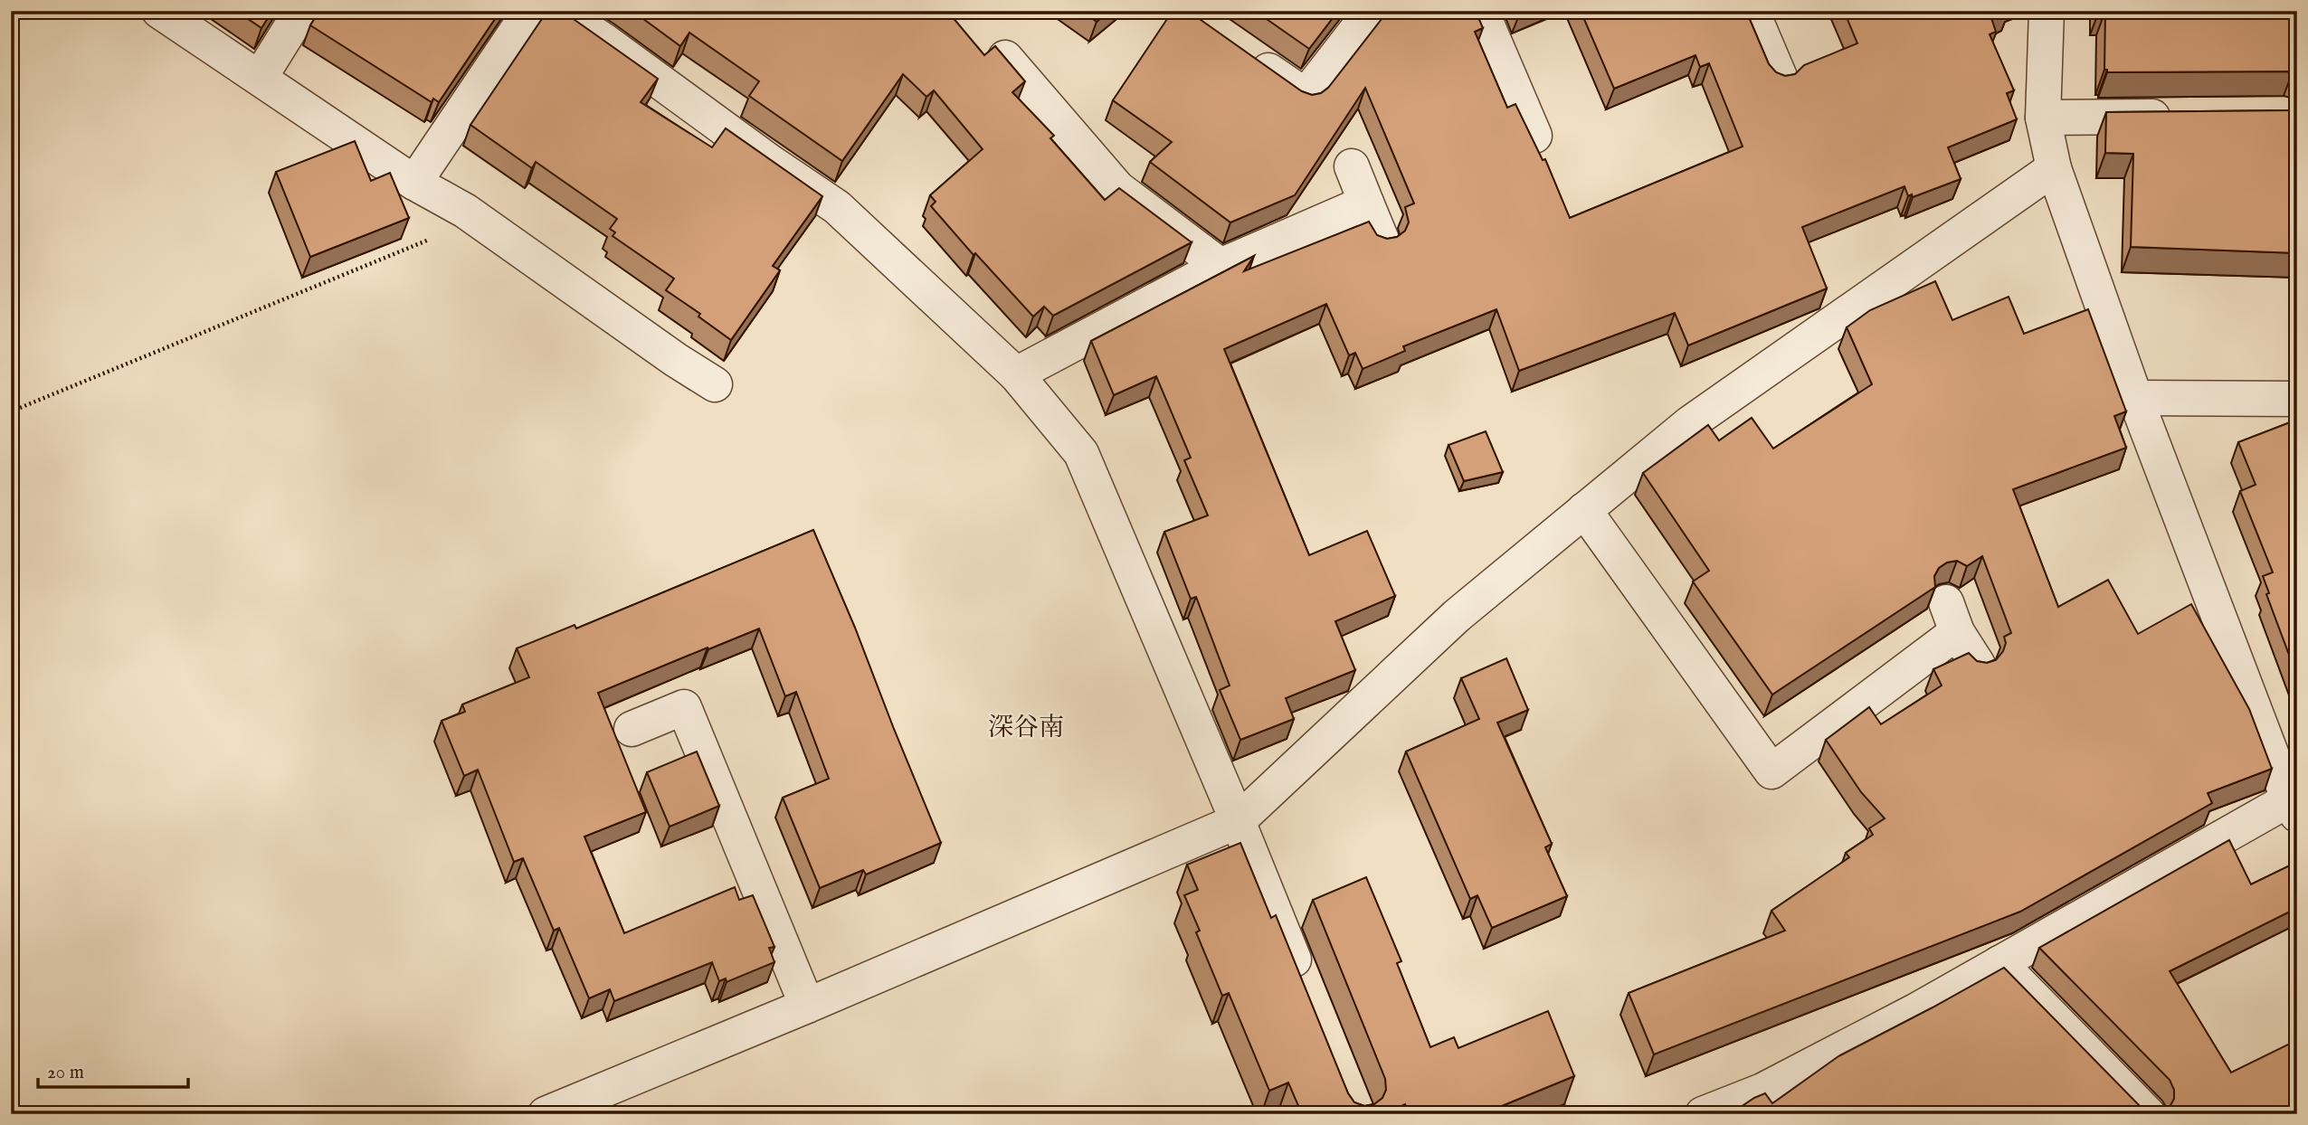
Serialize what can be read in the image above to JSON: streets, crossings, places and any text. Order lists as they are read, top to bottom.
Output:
{
  "districts": ["深谷南"],
  "scale_bar": "20 m"
}
